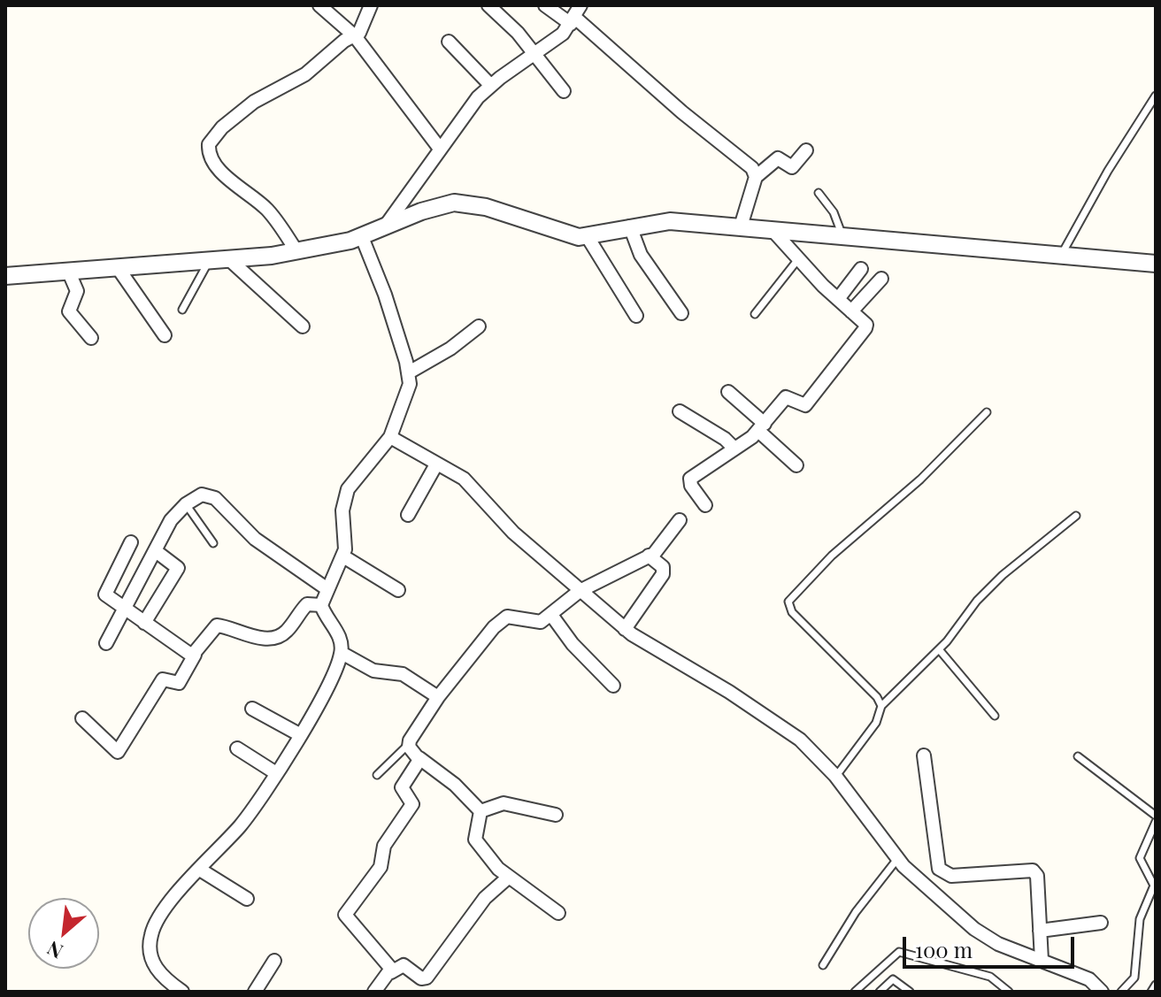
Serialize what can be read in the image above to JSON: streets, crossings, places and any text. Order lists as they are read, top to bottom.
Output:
{
  "scale_bar": "100 m",
  "north": "bottom left"
}
